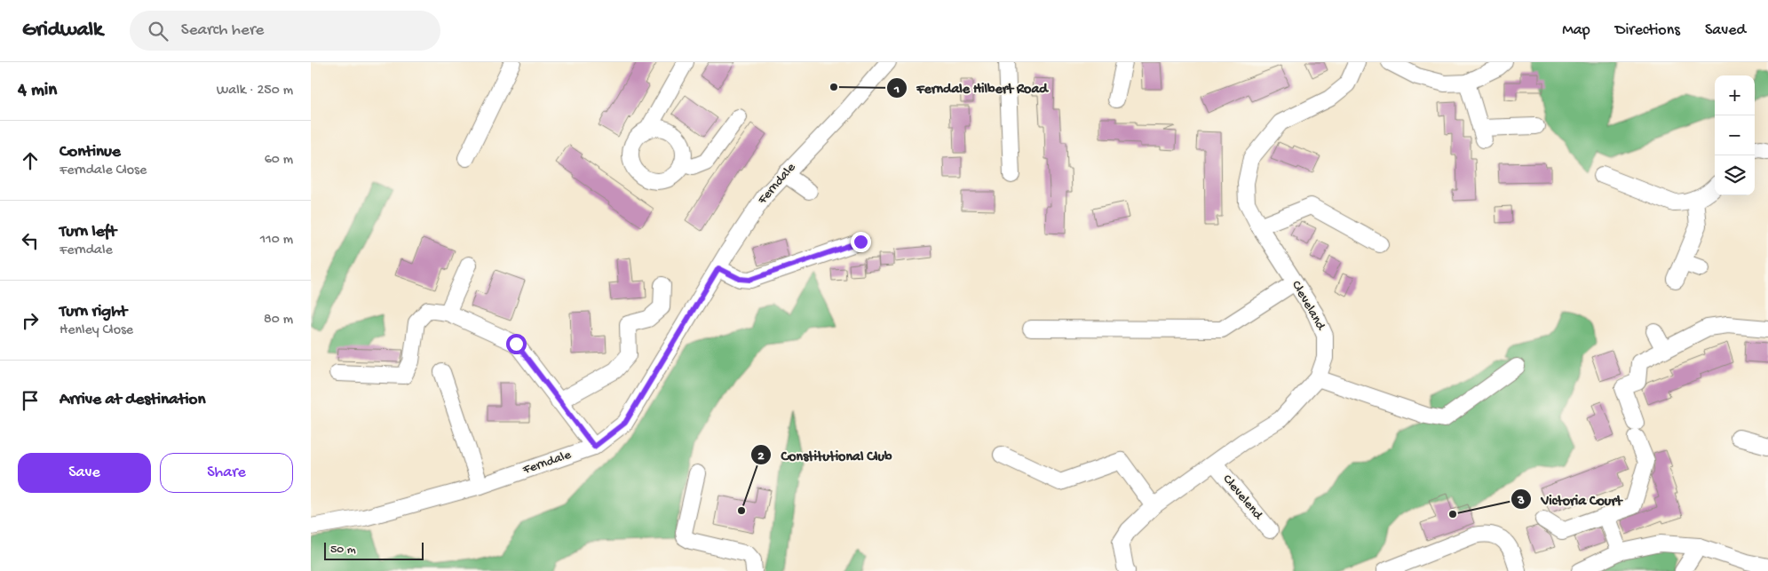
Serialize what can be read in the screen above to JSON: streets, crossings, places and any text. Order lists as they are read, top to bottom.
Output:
{
  "streets": {
    "street": ["Ferndale", "Cleveland", "Clevelend"]
  },
  "crossings": [
    ["Cleveland", "Clevelend"]
  ],
  "places": ["Ferndale Hilbert Road", "Constitutional Club", "Victoria Court"],
  "scale_bar": "50 m",
  "page": {
    "header": "Gridwalk",
    "search": "Search here",
    "nav": ["Map", "Directions", "Saved"],
    "heading": ["4 min", "Walk · 250 m"],
    "map_buttons": ["+", "−"],
    "list": [
      ["Continue", "Ferndale Close", "60 m"],
      ["Turn left", "Ferndale", "110 m"],
      ["Turn right", "Henley Close", "80 m"],
      "Arrive at destination"
    ],
    "buttons": ["Save", "Share"],
    "scale": "50 m"
  }
}
